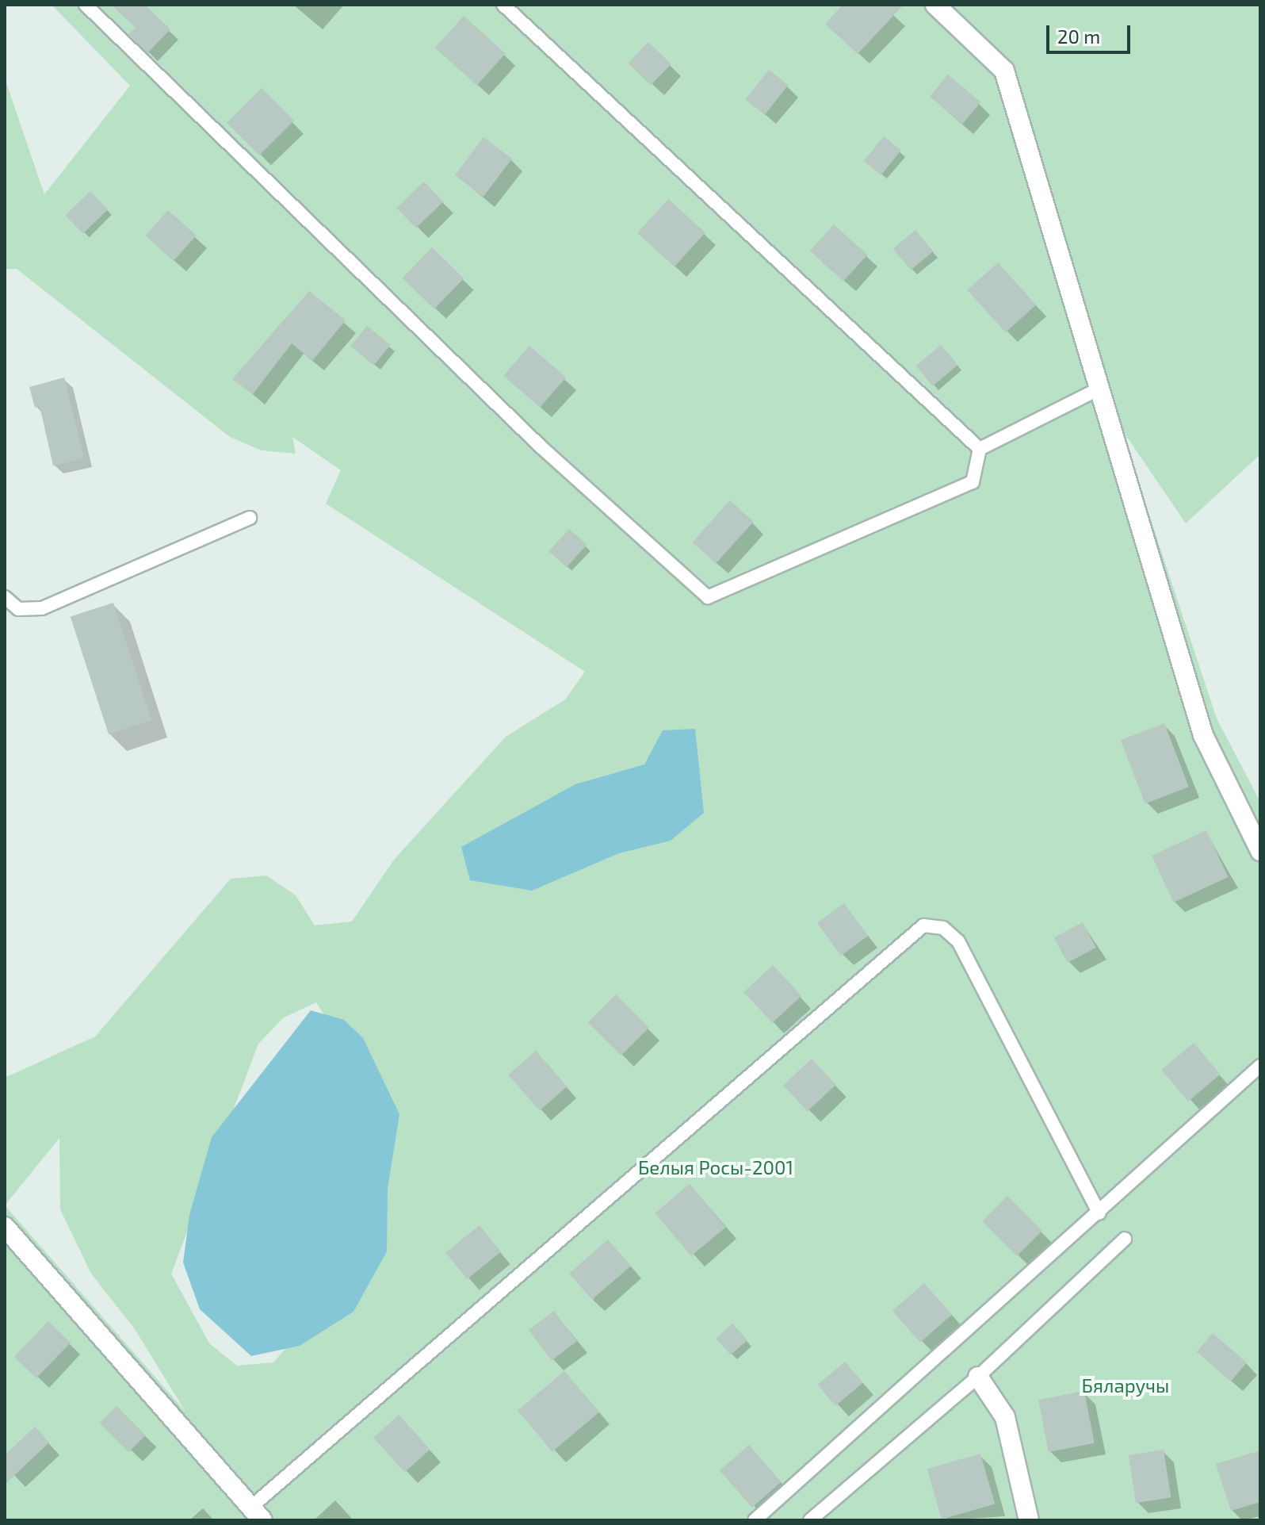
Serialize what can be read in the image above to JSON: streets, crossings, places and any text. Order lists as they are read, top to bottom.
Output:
{
  "parks": ["Белыя Росы-2001", "Бяларучы"],
  "scale_bar": "20 m"
}
